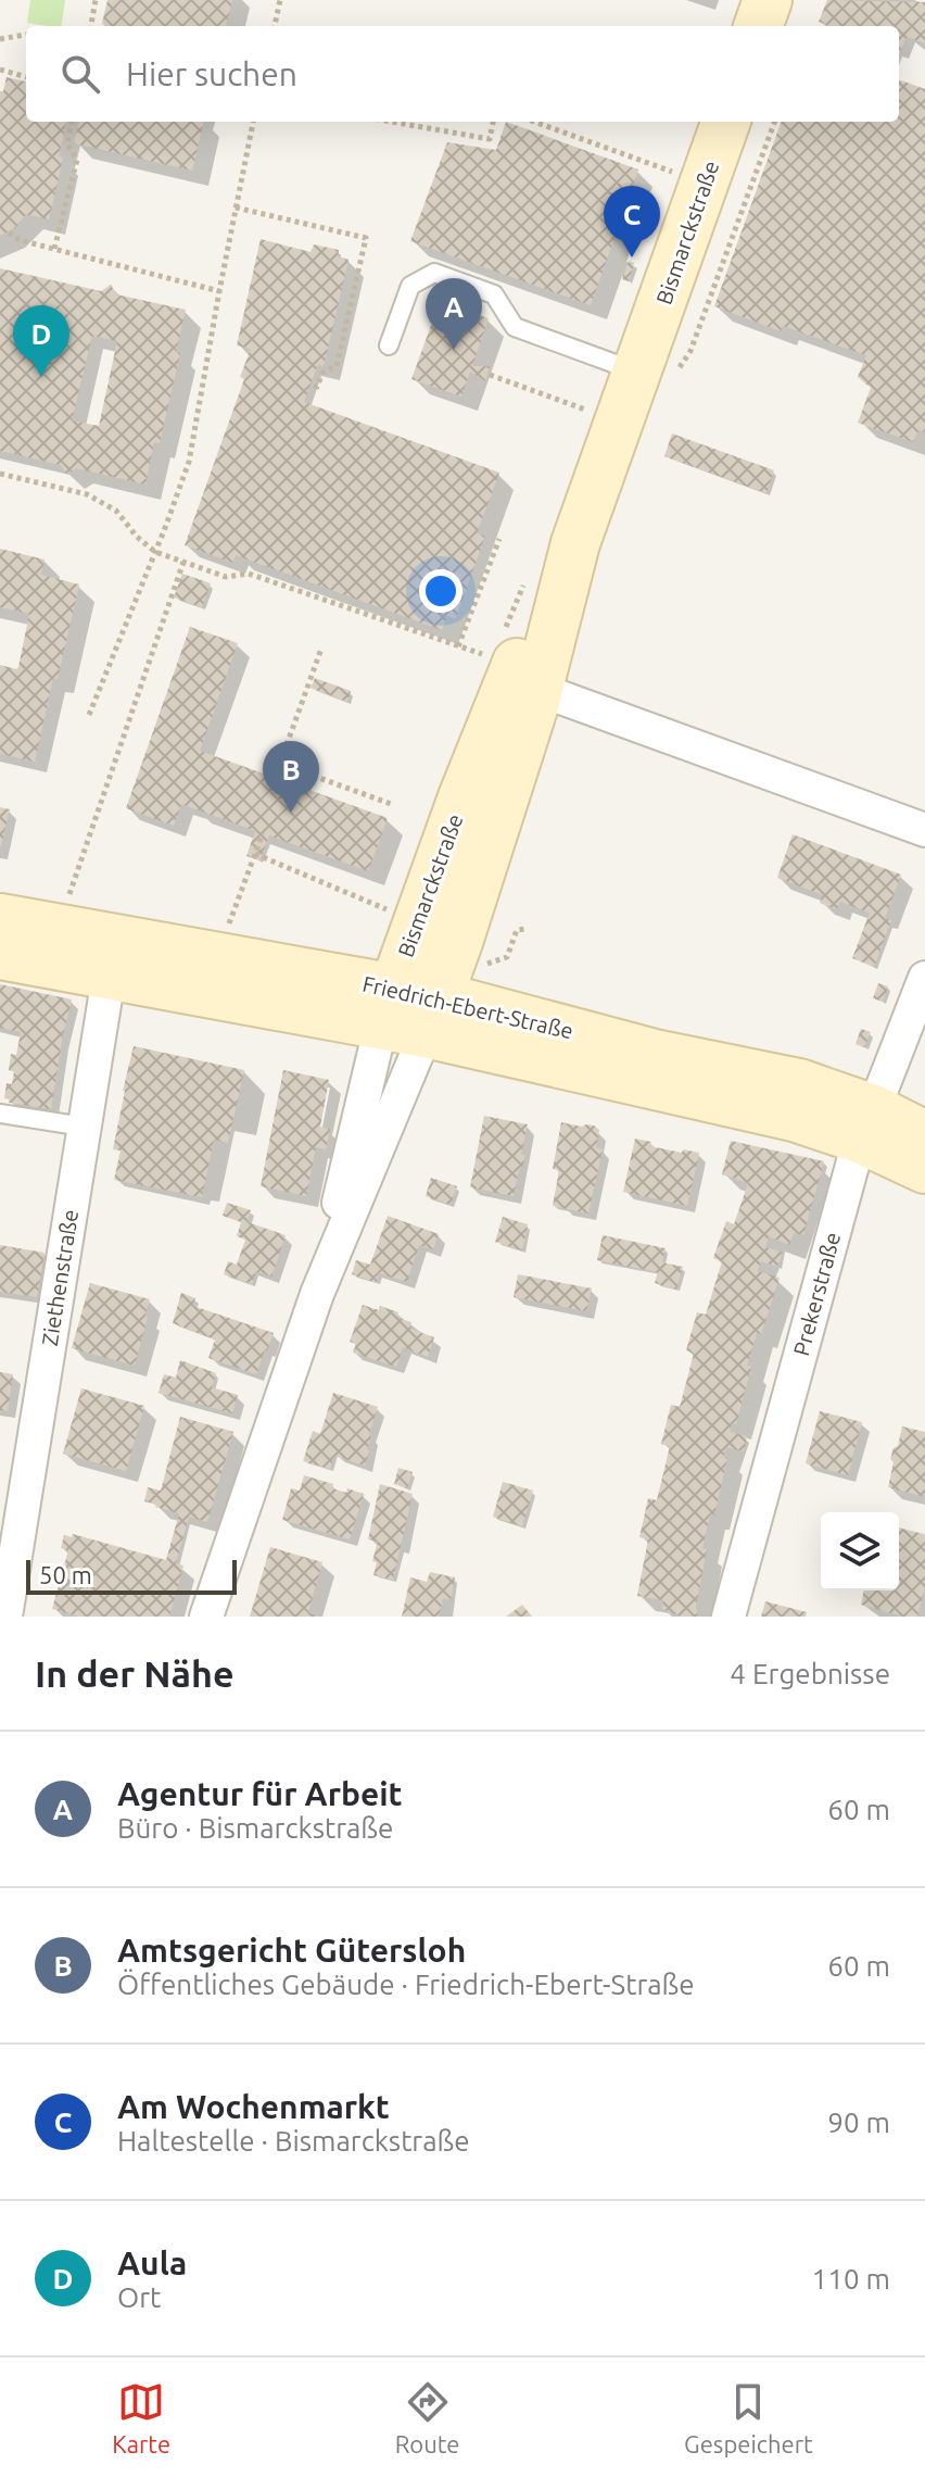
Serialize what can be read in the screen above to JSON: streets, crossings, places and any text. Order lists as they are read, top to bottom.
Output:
{
  "streets": {
    "main road": ["Bismarckstraße", "Friedrich-Ebert-Straße"],
    "street": ["Ziethenstraße", "Prekerstraße"]
  },
  "crossings": [
    ["Bismarckstraße", "Friedrich-Ebert-Straße"],
    ["Friedrich-Ebert-Straße", "Ziethenstraße"],
    ["Friedrich-Ebert-Straße", "Prekerstraße"]
  ],
  "scale_bar": "50 m",
  "page": {
    "search": "Hier suchen",
    "pins": [
      "C",
      "A",
      "D",
      "B"
    ],
    "scale": "50 m",
    "heading": ["In der Nähe", "4 Ergebnisse"],
    "list": [
      {
        "mark": "A",
        "name": "Agentur für Arbeit",
        "note": "Büro · Bismarckstraße",
        "value": "60 m"
      },
      {
        "mark": "B",
        "name": "Amtsgericht Gütersloh",
        "note": "Öffentliches Gebäude · Friedrich-Ebert-Straße",
        "value": "60 m"
      },
      {
        "mark": "C",
        "name": "Am Wochenmarkt",
        "note": "Haltestelle · Bismarckstraße",
        "value": "90 m"
      },
      {
        "mark": "D",
        "name": "Aula",
        "note": "Ort",
        "value": "110 m"
      }
    ],
    "nav": ["Karte", "Route", "Gespeichert"]
  }
}
